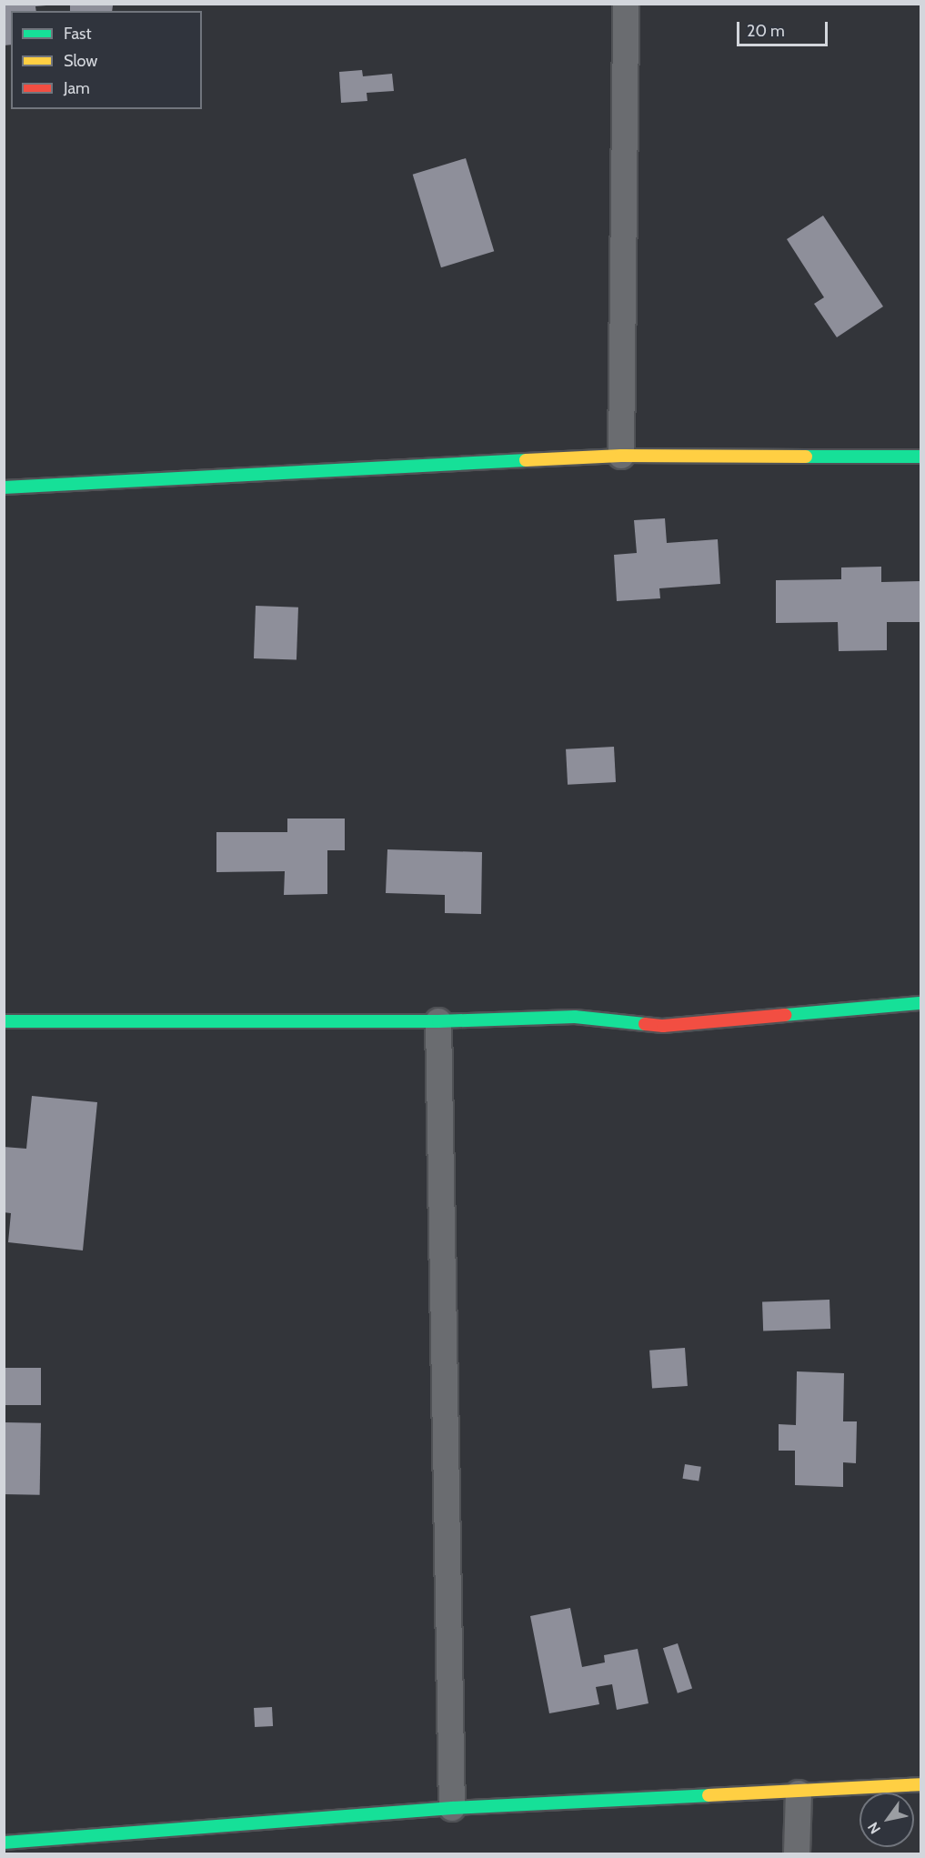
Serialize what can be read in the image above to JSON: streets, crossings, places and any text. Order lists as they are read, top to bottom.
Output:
{
  "legend": ["Fast", "Slow", "Jam"],
  "scale_bar": "20 m",
  "north": "bottom left"
}
